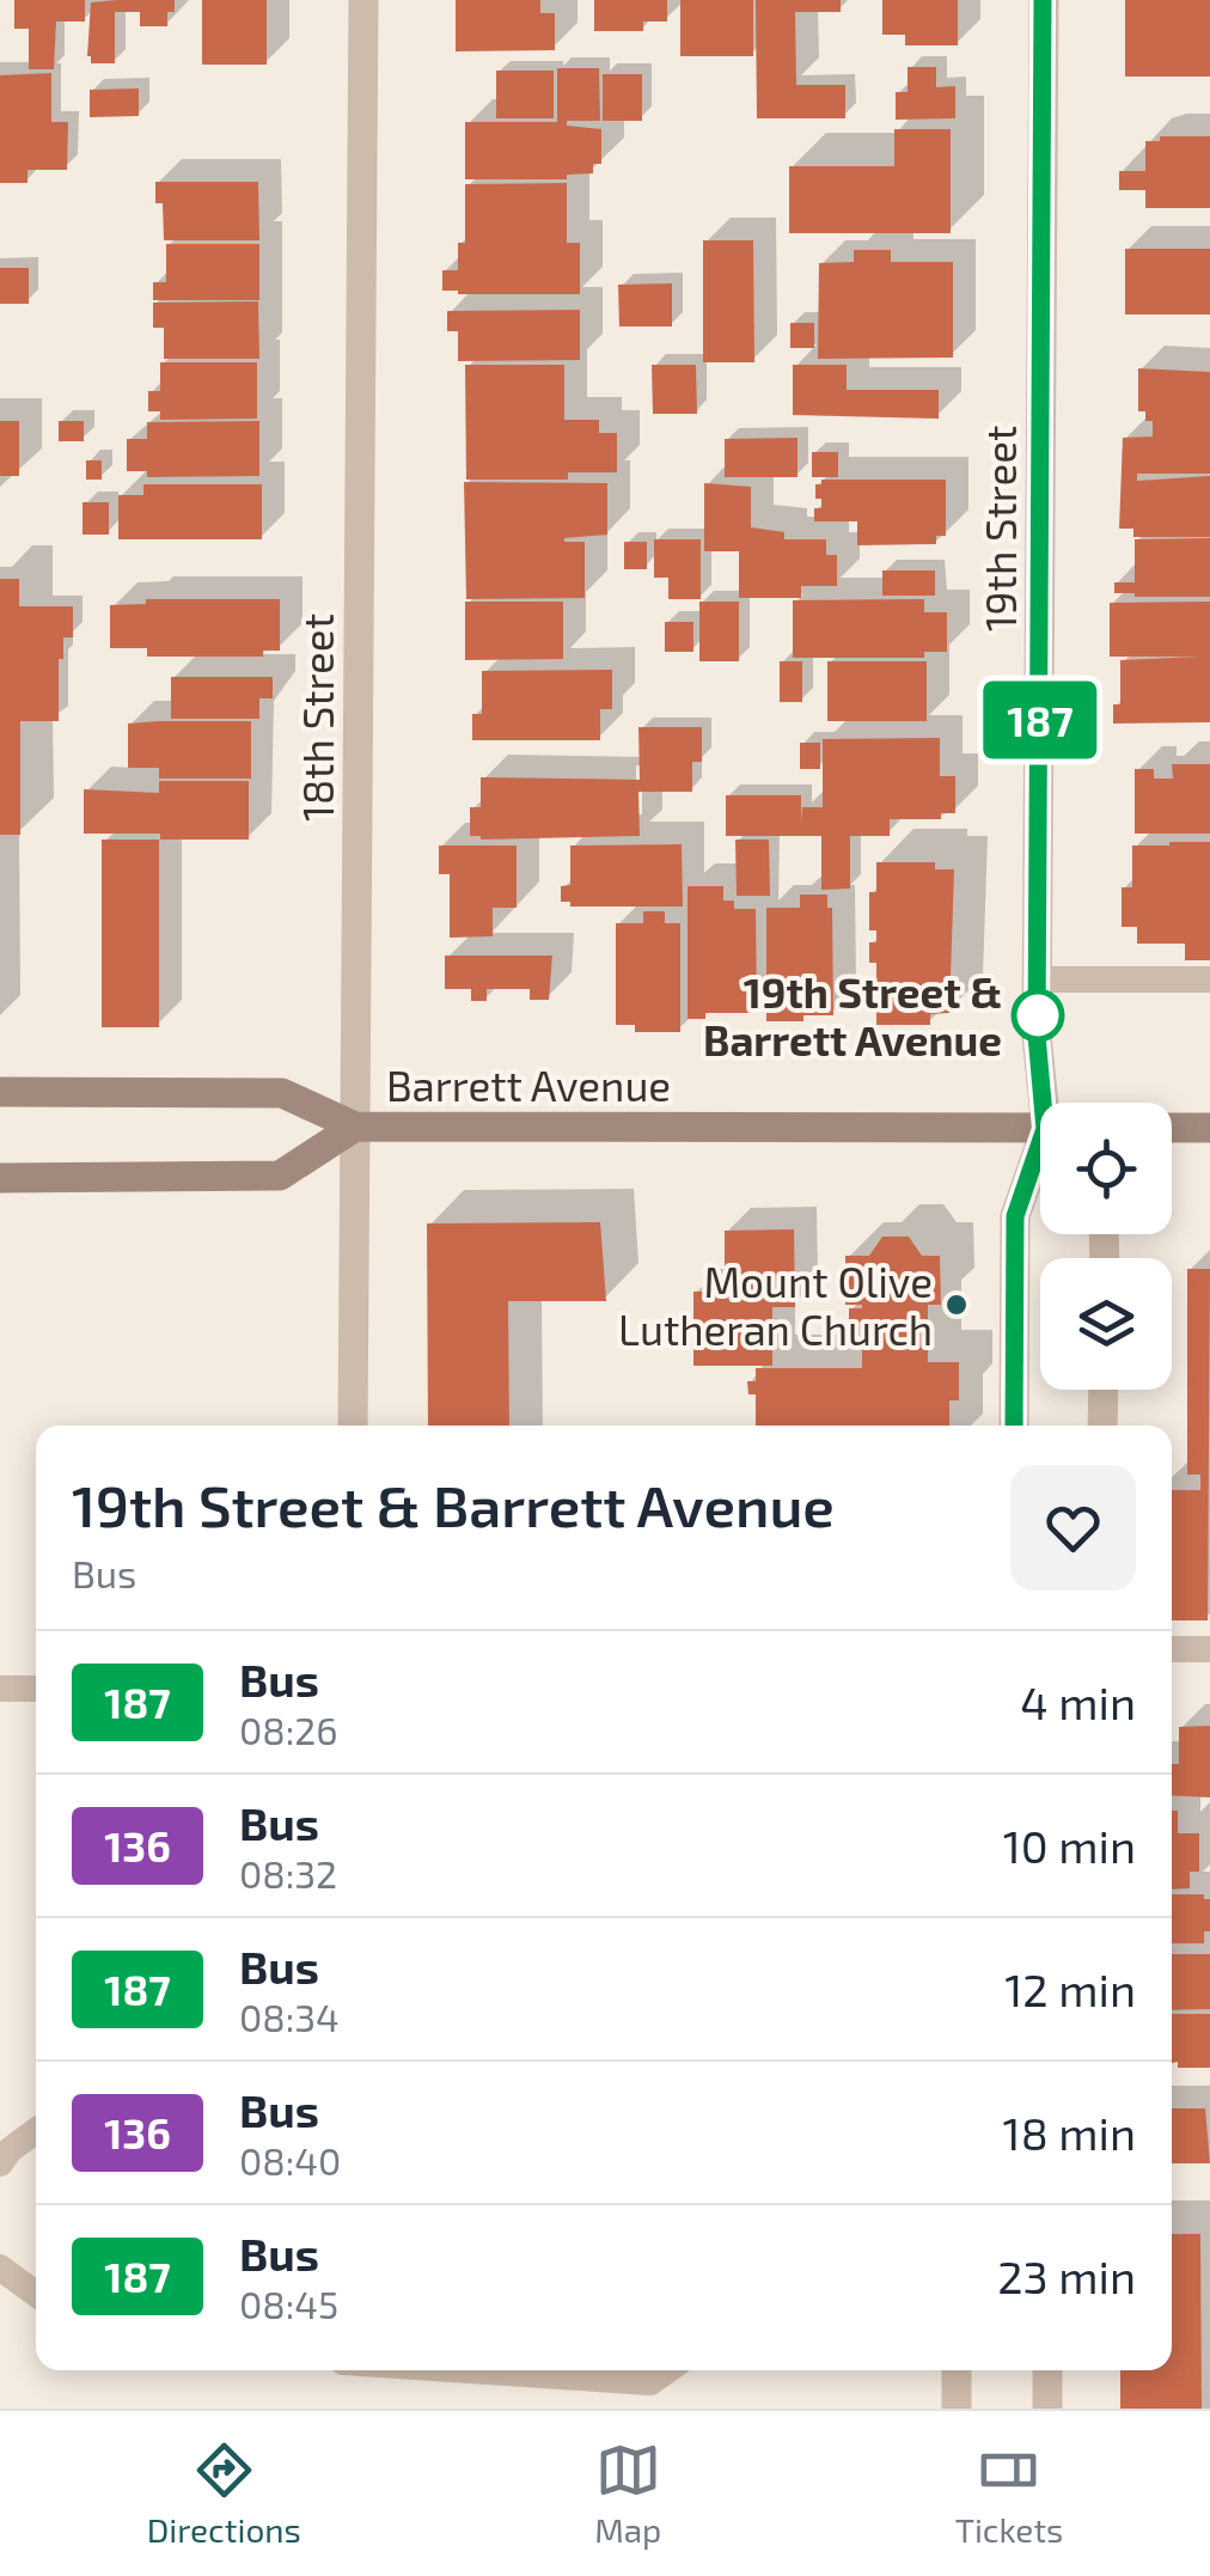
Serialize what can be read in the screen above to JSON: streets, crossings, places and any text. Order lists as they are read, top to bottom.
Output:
{
  "streets": {
    "main road": ["Barrett Avenue"],
    "street": ["19th Street", "18th Street"]
  },
  "crossings": [
    ["18th Street", "Barrett Avenue"]
  ],
  "places": ["19th Street & Barrett Avenue", "Mount Olive Lutheran Church"],
  "lines": ["bus line 187"],
  "page": {
    "on_map": "187",
    "heading": ["19th Street & Barrett Avenue", "Bus"],
    "list": [
      {
        "mark": "187",
        "name": "Bus",
        "note": "08:26",
        "value": "4 min"
      },
      {
        "mark": "136",
        "name": "Bus",
        "note": "08:32",
        "value": "10 min"
      },
      {
        "mark": "187",
        "name": "Bus",
        "note": "08:34",
        "value": "12 min"
      },
      {
        "mark": "136",
        "name": "Bus",
        "note": "08:40",
        "value": "18 min"
      },
      {
        "mark": "187",
        "name": "Bus",
        "note": "08:45",
        "value": "23 min"
      }
    ],
    "tabs": ["Directions", "Map", "Tickets"]
  }
}
